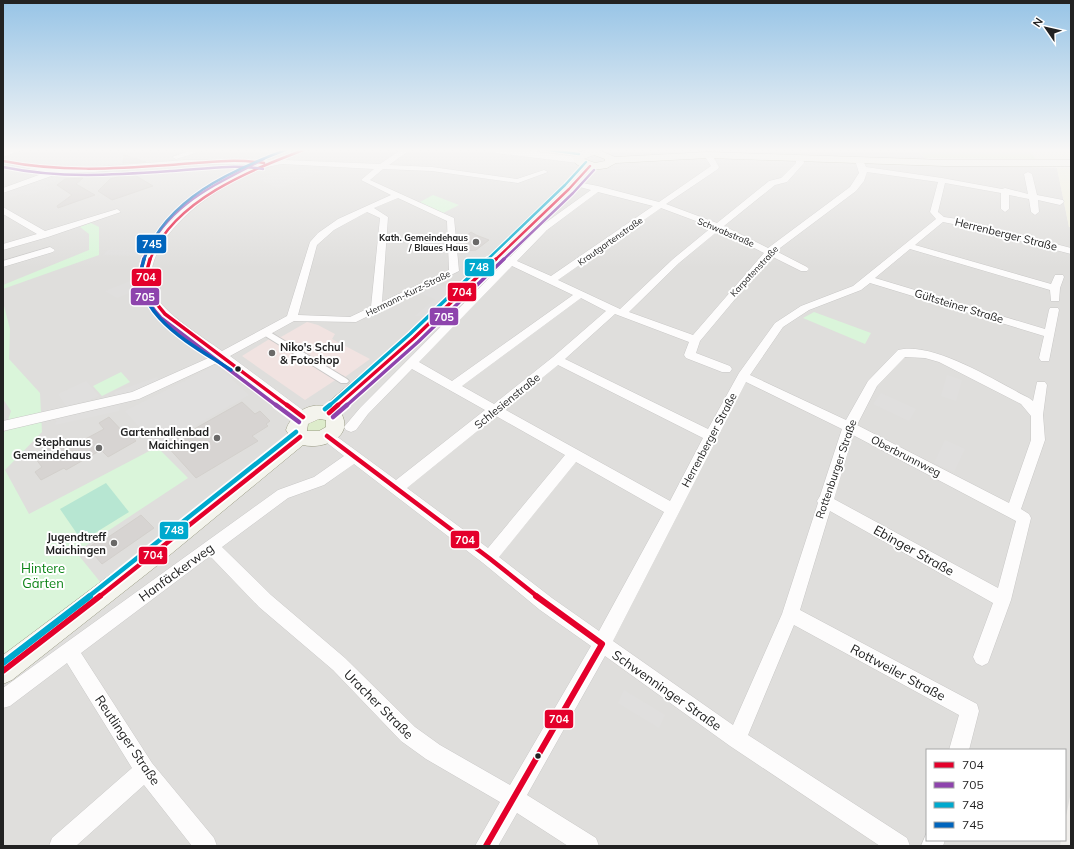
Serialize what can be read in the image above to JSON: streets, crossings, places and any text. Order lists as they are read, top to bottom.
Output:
{
  "streets": {
    "street": [
      "Schwabstraße",
      "Herrenberger Straße",
      "Krautgartenstraße",
      "Karpatenstraße",
      "Hermann-Kurz-Straße",
      "Gültsteiner Straße",
      "Schlesienstraße",
      "Oberbrunnweg",
      "Rottenburger Straße",
      "Ebinger Straße",
      "Hanfäckerweg",
      "Rottweiler Straße",
      "Schwenninger Straße",
      "Uracher Straße",
      "Reutlinger Straße"
    ]
  },
  "crossings": [
    ["Schwabstraße", "Krautgartenstraße"],
    ["Schwabstraße", "Karpatenstraße"],
    ["Schwabstraße", "Schlesienstraße"],
    ["Herrenberger Straße", "Gültsteiner Straße"],
    ["Herrenberger Straße", "Oberbrunnweg"],
    ["Herrenberger Straße", "Schwenninger Straße"],
    ["Herrenberger Straße", "Uracher Straße"],
    ["Schlesienstraße", "Schwenninger Straße"],
    ["Oberbrunnweg", "Rottenburger Straße"],
    ["Rottenburger Straße", "Ebinger Straße"],
    ["Rottenburger Straße", "Rottweiler Straße"],
    ["Rottenburger Straße", "Schwenninger Straße"],
    ["Hanfäckerweg", "Schwenninger Straße"],
    ["Hanfäckerweg", "Uracher Straße"],
    ["Hanfäckerweg", "Reutlinger Straße"]
  ],
  "parks": ["Hintere Gärten"],
  "places": [
    "Kath. Gemeindehaus / Blaues Haus",
    "Niko's Schul & Fotoshop",
    "Gartenhallenbad Maichingen",
    "Stephanus Gemeindehaus",
    "Jugendtreff Maichingen"
  ],
  "lines": [
    "transit line 704",
    "transit line 705",
    "transit line 748",
    "transit line 745"
  ],
  "legend": [
    "704",
    "705",
    "748",
    "745"
  ],
  "north": "top left"
}
